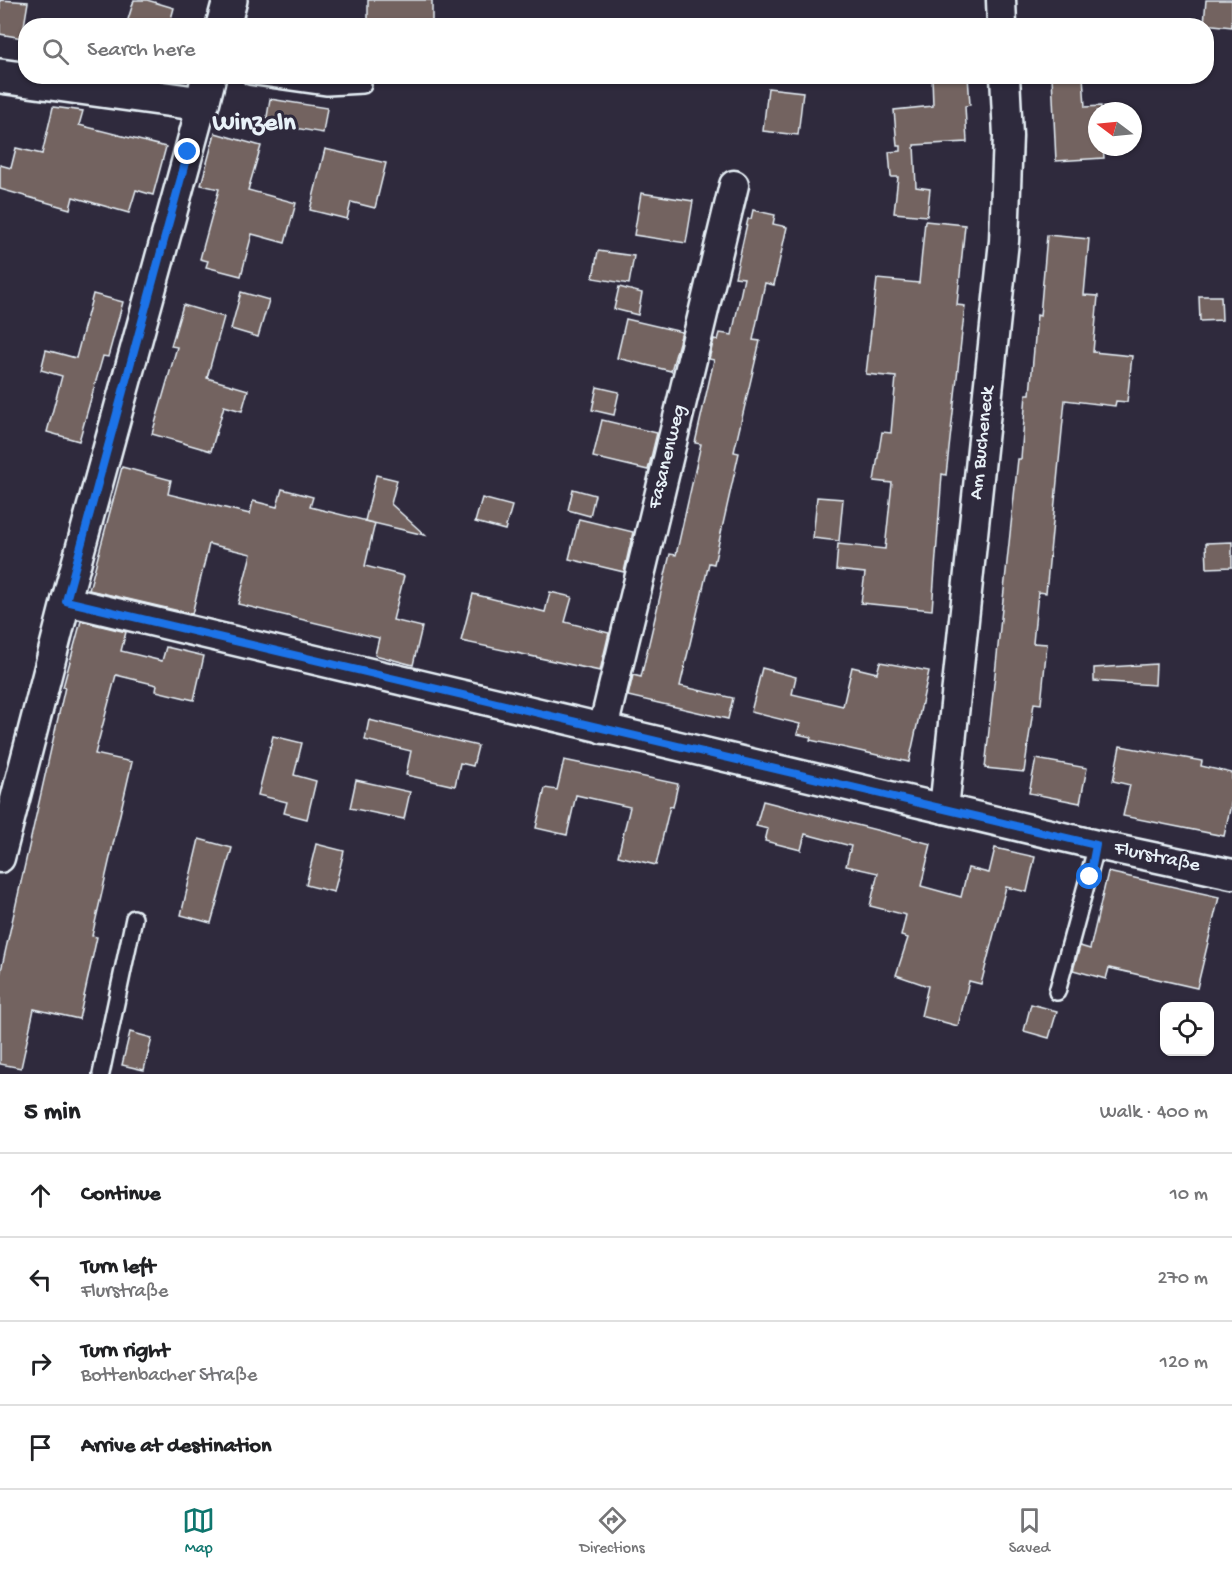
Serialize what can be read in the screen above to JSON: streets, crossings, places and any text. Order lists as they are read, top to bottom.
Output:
{
  "streets": {
    "street": ["Am Bucheneck", "Fasanenweg", "Flurstraße"]
  },
  "crossings": [
    ["Am Bucheneck", "Flurstraße"],
    ["Fasanenweg", "Flurstraße"]
  ],
  "districts": ["Winzeln"],
  "north": "left",
  "page": {
    "search": "Search here",
    "heading": ["5 min", "Walk · 400 m"],
    "list": [
      ["Continue", "10 m"],
      ["Turn left", "Flurstraße", "270 m"],
      ["Turn right", "Bottenbacher Straße", "120 m"],
      "Arrive at destination"
    ],
    "nav": ["Map", "Directions", "Saved"]
  }
}
